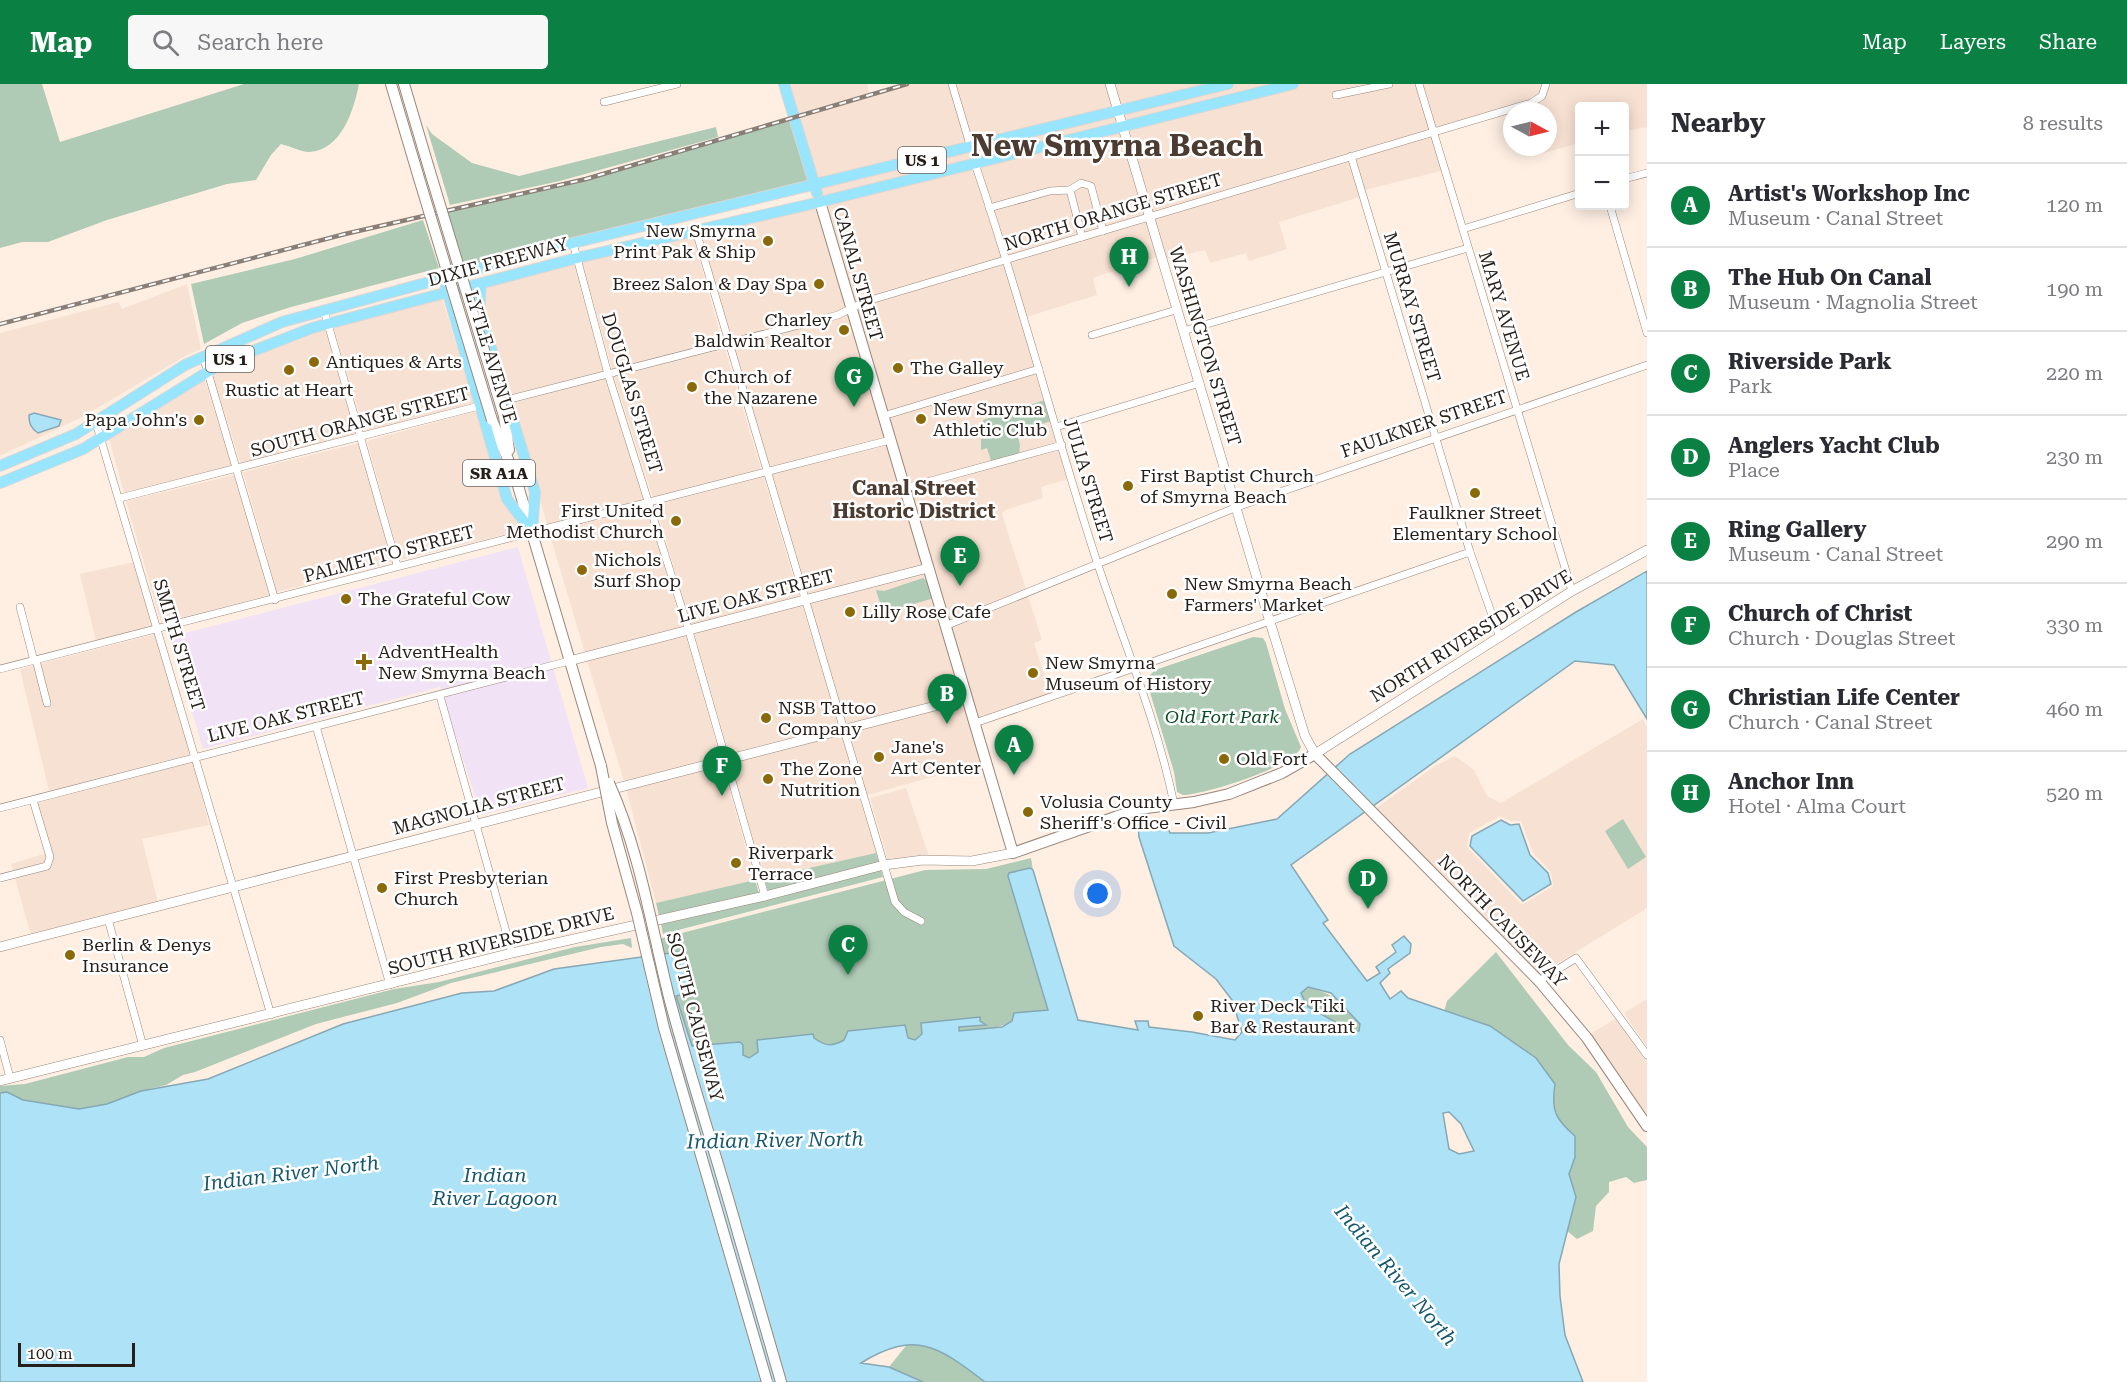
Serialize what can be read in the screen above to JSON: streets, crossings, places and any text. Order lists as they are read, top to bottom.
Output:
{
  "streets": {
    "main road": [
      "US 1",
      "DIXIE FREEWAY",
      "CANAL STREET",
      "LYTLE AVENUE",
      "SR A1A",
      "NORTH CAUSEWAY",
      "SOUTH CAUSEWAY"
    ],
    "street": [
      "NORTH ORANGE STREET",
      "MURRAY STREET",
      "MARY AVENUE",
      "WASHINGTON STREET",
      "DOUGLAS STREET",
      "SOUTH ORANGE STREET",
      "FAULKNER STREET",
      "JULIA STREET",
      "PALMETTO STREET",
      "LIVE OAK STREET",
      "NORTH RIVERSIDE DRIVE",
      "SMITH STREET",
      "MAGNOLIA STREET",
      "SOUTH RIVERSIDE DRIVE"
    ]
  },
  "crossings": [
    ["US 1", "DIXIE FREEWAY"],
    ["US 1", "WASHINGTON STREET"],
    ["NORTH ORANGE STREET", "CANAL STREET"],
    ["NORTH ORANGE STREET", "MURRAY STREET"],
    ["NORTH ORANGE STREET", "MARY AVENUE"],
    ["NORTH ORANGE STREET", "WASHINGTON STREET"],
    ["NORTH ORANGE STREET", "SOUTH ORANGE STREET"],
    ["NORTH ORANGE STREET", "JULIA STREET"],
    ["DIXIE FREEWAY", "CANAL STREET"],
    ["DIXIE FREEWAY", "WASHINGTON STREET"],
    ["DIXIE FREEWAY", "DOUGLAS STREET"],
    ["DIXIE FREEWAY", "SR A1A"],
    ["DIXIE FREEWAY", "JULIA STREET"],
    ["DIXIE FREEWAY", "SMITH STREET"],
    ["CANAL STREET", "SOUTH ORANGE STREET"],
    ["CANAL STREET", "FAULKNER STREET"],
    ["CANAL STREET", "PALMETTO STREET"],
    ["CANAL STREET", "LIVE OAK STREET"],
    ["CANAL STREET", "MAGNOLIA STREET"],
    ["CANAL STREET", "SOUTH RIVERSIDE DRIVE"],
    ["MURRAY STREET", "FAULKNER STREET"],
    ["MURRAY STREET", "NORTH RIVERSIDE DRIVE"],
    ["MARY AVENUE", "FAULKNER STREET"],
    ["MARY AVENUE", "NORTH RIVERSIDE DRIVE"],
    ["WASHINGTON STREET", "FAULKNER STREET"],
    ["WASHINGTON STREET", "NORTH RIVERSIDE DRIVE"],
    ["WASHINGTON STREET", "NORTH CAUSEWAY"],
    ["LYTLE AVENUE", "SR A1A"],
    ["LYTLE AVENUE", "PALMETTO STREET"],
    ["LYTLE AVENUE", "LIVE OAK STREET"],
    ["LYTLE AVENUE", "SOUTH CAUSEWAY"],
    ["DOUGLAS STREET", "SOUTH ORANGE STREET"],
    ["DOUGLAS STREET", "PALMETTO STREET"],
    ["DOUGLAS STREET", "LIVE OAK STREET"],
    ["DOUGLAS STREET", "MAGNOLIA STREET"],
    ["DOUGLAS STREET", "SOUTH RIVERSIDE DRIVE"],
    ["SOUTH ORANGE STREET", "SR A1A"],
    ["SOUTH ORANGE STREET", "SMITH STREET"],
    ["FAULKNER STREET", "JULIA STREET"],
    ["SR A1A", "PALMETTO STREET"],
    ["PALMETTO STREET", "SMITH STREET"],
    ["LIVE OAK STREET", "SMITH STREET"],
    ["LIVE OAK STREET", "SOUTH CAUSEWAY"],
    ["NORTH RIVERSIDE DRIVE", "NORTH CAUSEWAY"],
    ["SMITH STREET", "MAGNOLIA STREET"],
    ["SMITH STREET", "SOUTH RIVERSIDE DRIVE"]
  ],
  "districts": ["New Smyrna Beach", "Canal Street Historic District"],
  "water": ["Indian River North", "Indian River Lagoon"],
  "parks": ["Old Fort Park"],
  "places": {
    "other": [
      "New Smyrna Print Pak & Ship",
      "Breez Salon & Day Spa",
      "Charley Baldwin Realtor",
      "Antiques & Arts",
      "The Galley",
      "Rustic at Heart",
      "Church of the Nazarene",
      "New Smyrna Athletic Club",
      "Papa John's",
      "First Baptist Church of Smyrna Beach",
      "Faulkner Street Elementary School",
      "First United Methodist Church",
      "Nichols Surf Shop",
      "New Smyrna Beach Farmers' Market",
      "The Grateful Cow",
      "Lilly Rose Cafe",
      "New Smyrna Museum of History",
      "NSB Tattoo Company",
      "Jane's Art Center",
      "Old Fort",
      "The Zone Nutrition",
      "Volusia County Sheriff's Office - Civil",
      "Riverpark Terrace",
      "First Presbyterian Church",
      "Berlin & Denys Insurance",
      "River Deck Tiki Bar & Restaurant"
    ],
    "health": ["AdventHealth New Smyrna Beach"]
  },
  "scale_bar": "100 m",
  "north": "right",
  "page": {
    "header": "Map",
    "search": "Search here",
    "nav": ["Map", "Layers", "Share"],
    "heading": ["Nearby", "8 results"],
    "map_buttons": ["+", "−"],
    "list": [
      {
        "mark": "A",
        "name": "Artist's Workshop Inc",
        "note": "Museum · Canal Street",
        "value": "120 m"
      },
      {
        "mark": "B",
        "name": "The Hub On Canal",
        "note": "Museum · Magnolia Street",
        "value": "190 m"
      },
      {
        "mark": "C",
        "name": "Riverside Park",
        "note": "Park",
        "value": "220 m"
      },
      {
        "mark": "D",
        "name": "Anglers Yacht Club",
        "note": "Place",
        "value": "230 m"
      },
      {
        "mark": "E",
        "name": "Ring Gallery",
        "note": "Museum · Canal Street",
        "value": "290 m"
      },
      {
        "mark": "F",
        "name": "Church of Christ",
        "note": "Church · Douglas Street",
        "value": "330 m"
      },
      {
        "mark": "G",
        "name": "Christian Life Center",
        "note": "Church · Canal Street",
        "value": "460 m"
      },
      {
        "mark": "H",
        "name": "Anchor Inn",
        "note": "Hotel · Alma Court",
        "value": "520 m"
      }
    ],
    "pins": [
      "H",
      "G",
      "E",
      "B",
      "A",
      "F",
      "D",
      "C"
    ],
    "scale": "100 m"
  }
}
